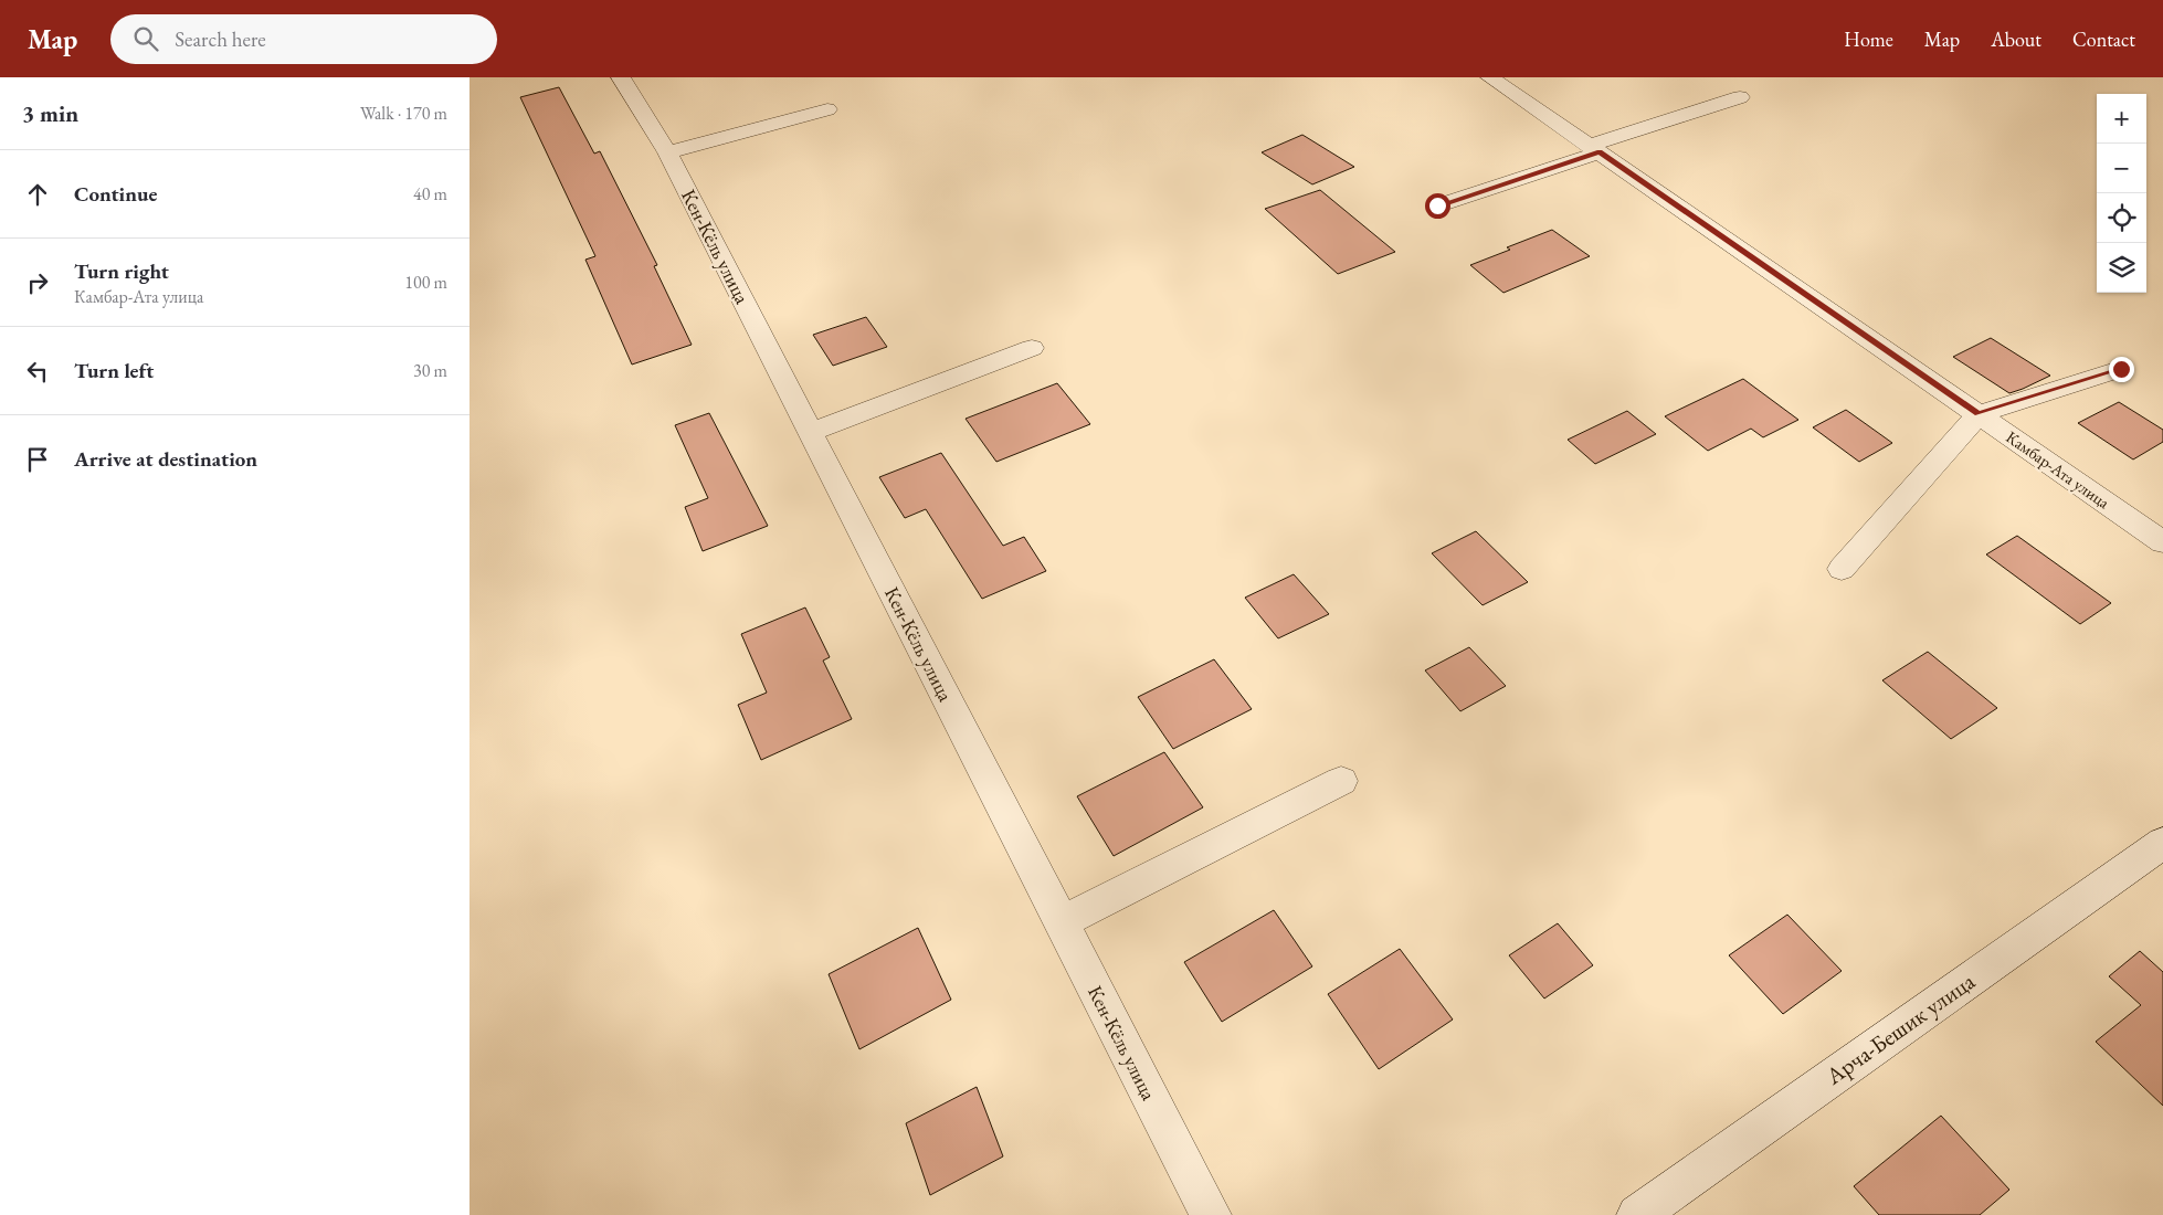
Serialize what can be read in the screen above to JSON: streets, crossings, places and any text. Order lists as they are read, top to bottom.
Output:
{
  "streets": {
    "street": ["Кен-Кёль улица", "Камбар-Ата улица", "Арча-Бешик улица"]
  },
  "page": {
    "header": "Map",
    "search": "Search here",
    "nav": [
      "Home",
      "Map",
      "About",
      "Contact"
    ],
    "heading": ["3 min", "Walk · 170 m"],
    "map_buttons": ["+", "−"],
    "list": [
      ["Continue", "40 m"],
      ["Turn right", "Камбар-Ата улица", "100 m"],
      ["Turn left", "30 m"],
      "Arrive at destination"
    ]
  }
}
